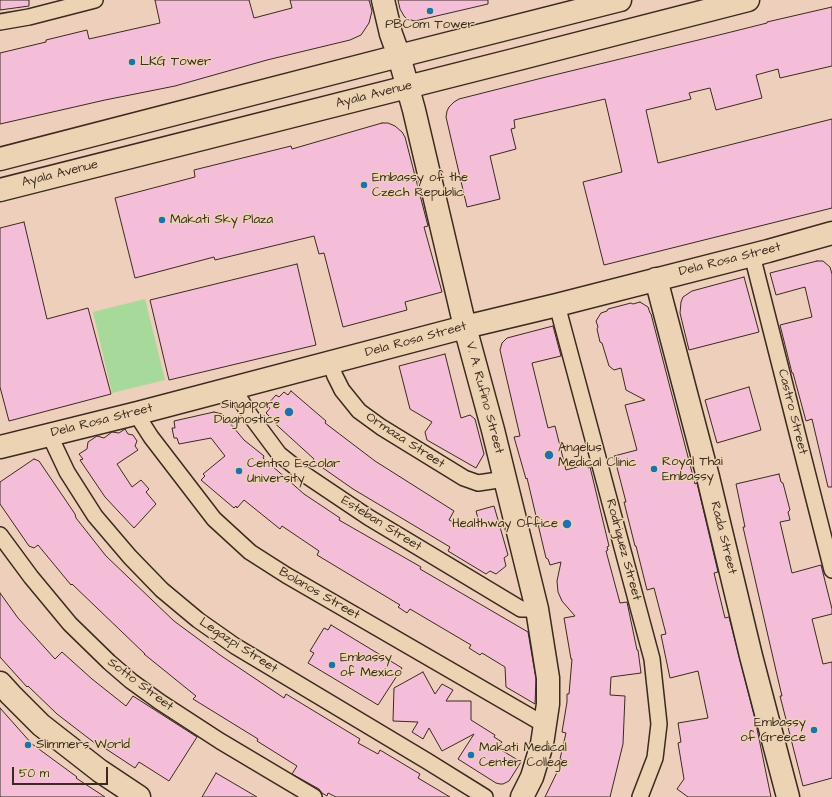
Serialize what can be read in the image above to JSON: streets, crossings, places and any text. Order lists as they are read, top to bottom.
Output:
{
  "streets": {
    "street": [
      "Ayala Avenue",
      "Dela Rosa Street",
      "V. A. Rufino Street",
      "Castro Street",
      "Ormaza Street",
      "Esteban Street",
      "Rada Street",
      "Rodriguez Street",
      "Bolanos Street",
      "Legazpi Street",
      "Sotto Street"
    ]
  },
  "crossings": [
    ["Ayala Avenue", "V. A. Rufino Street"],
    ["Dela Rosa Street", "V. A. Rufino Street"],
    ["Dela Rosa Street", "Castro Street"],
    ["Dela Rosa Street", "Ormaza Street"],
    ["Dela Rosa Street", "Esteban Street"],
    ["Dela Rosa Street", "Rada Street"],
    ["Dela Rosa Street", "Rodriguez Street"],
    ["Dela Rosa Street", "Bolanos Street"],
    ["Dela Rosa Street", "Legazpi Street"],
    ["V. A. Rufino Street", "Ormaza Street"],
    ["V. A. Rufino Street", "Esteban Street"],
    ["V. A. Rufino Street", "Bolanos Street"]
  ],
  "places": [
    "PBCom Tower",
    "LKG Tower",
    "Embassy of the Czech Republic",
    "Makati Sky Plaza",
    "Singapore Diagnostics",
    "Angelus Medical Clinic",
    "Royal Thai Embassy",
    "Centro Escolar University",
    "Healthway Office",
    "Embassy of Mexico",
    "Embassy of Greece",
    "Slimmers World",
    "Makati Medical Center College"
  ],
  "scale_bar": "50 m"
}
